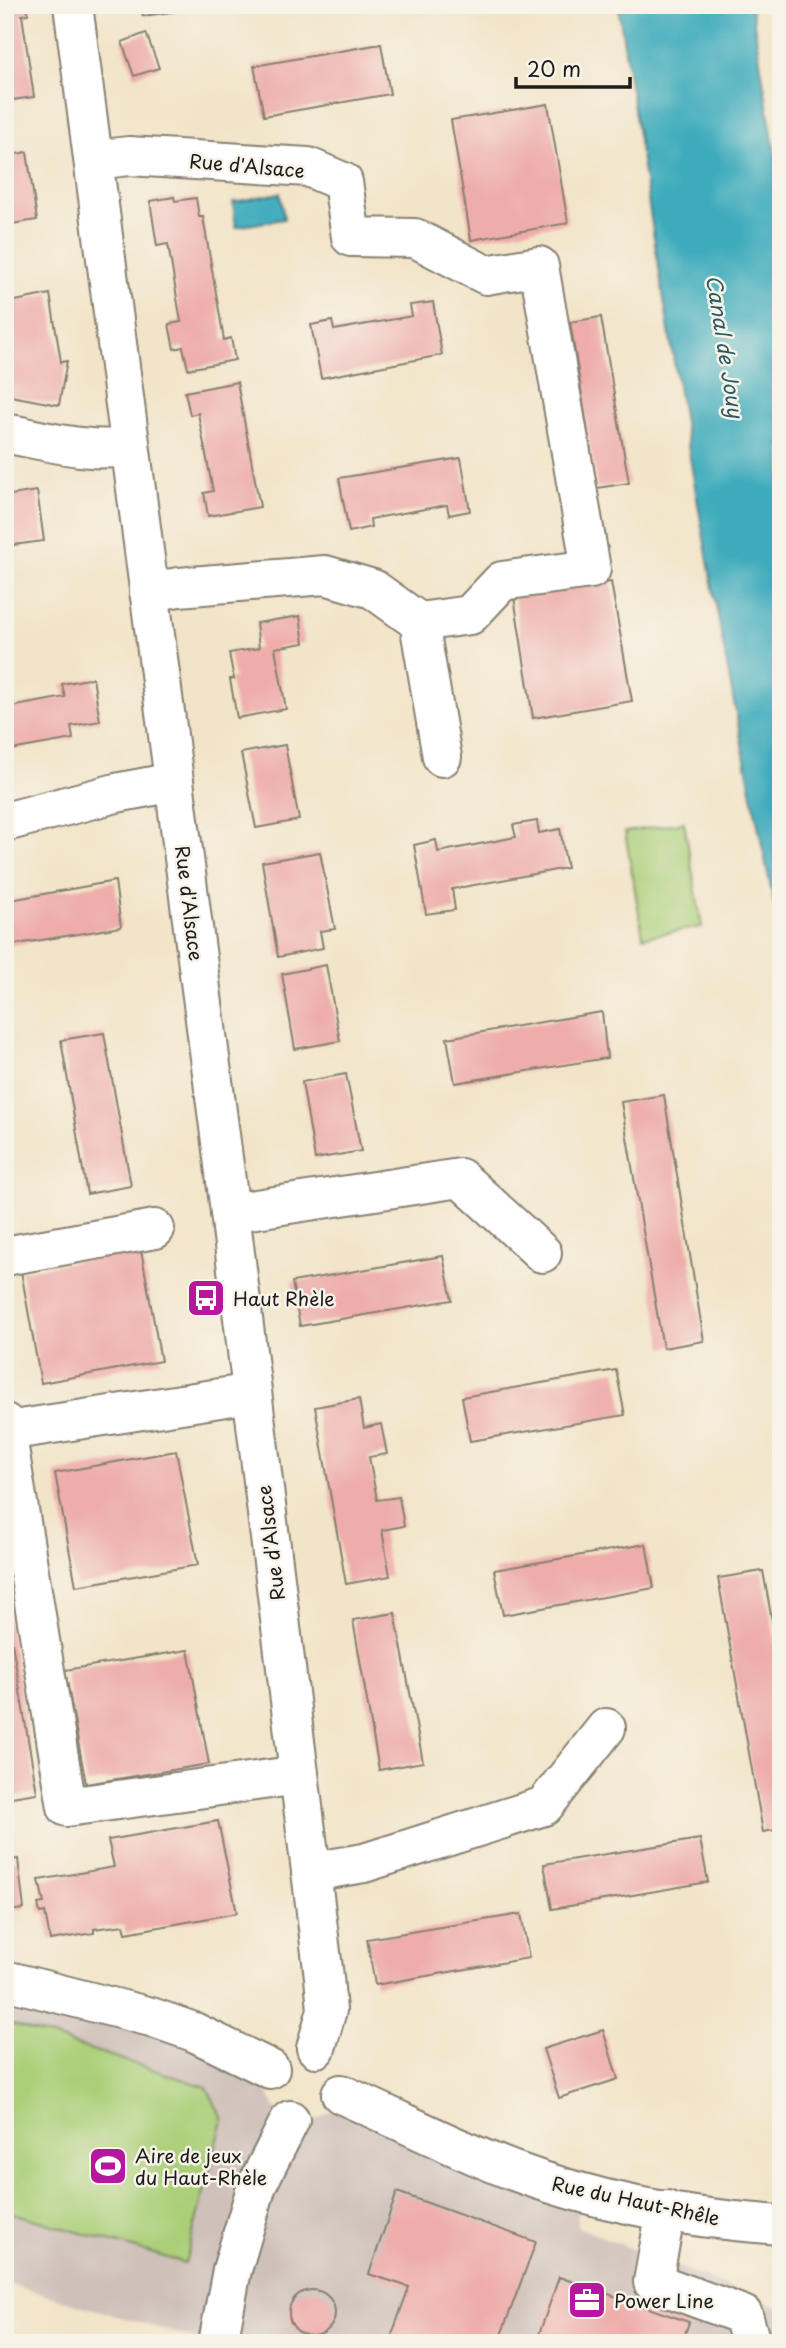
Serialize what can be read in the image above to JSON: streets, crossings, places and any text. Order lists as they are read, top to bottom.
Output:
{
  "streets": {
    "street": ["Rue d'Alsace", "Rue du Haut-Rhêle"]
  },
  "crossings": [
    ["Rue d'Alsace", "Rue du Haut-Rhêle"]
  ],
  "water": ["Canal de Jouy"],
  "places": {
    "bus stop": ["Haut Rhèle"],
    "sports": ["Aire de jeux du Haut-Rhèle"],
    "office": ["Power Line"]
  },
  "scale_bar": "20 m"
}
